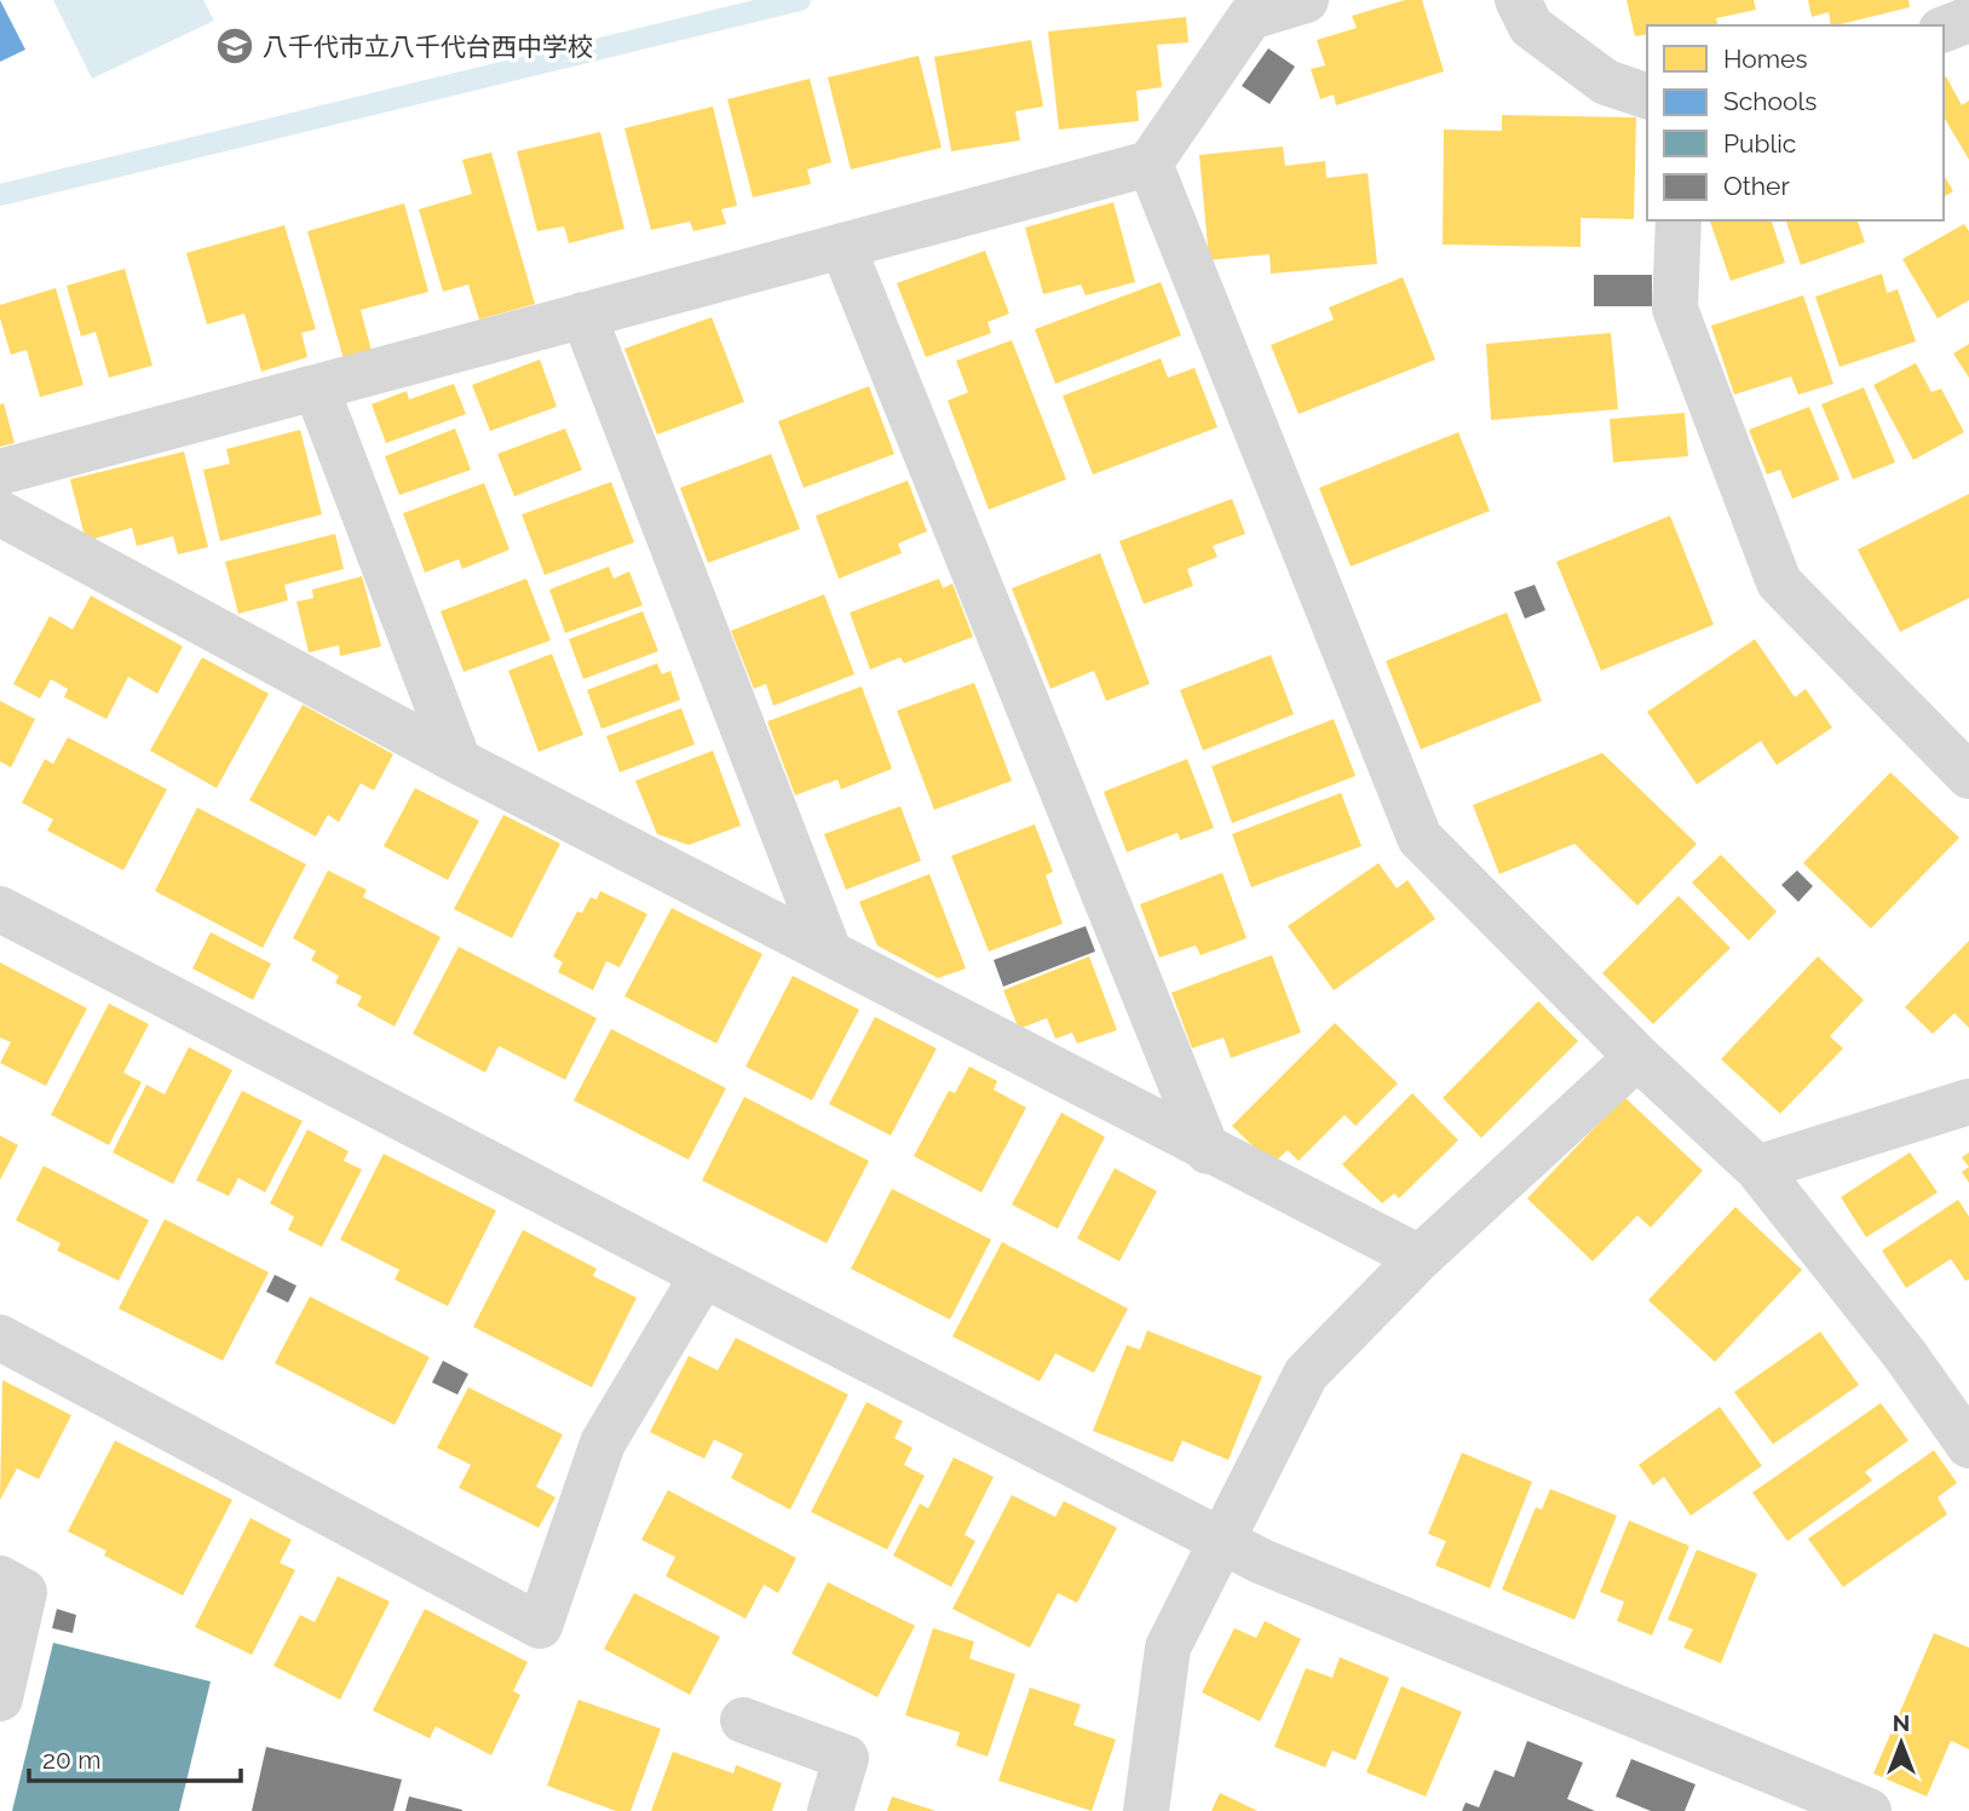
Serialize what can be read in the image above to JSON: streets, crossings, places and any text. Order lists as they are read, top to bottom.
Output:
{
  "places": {
    "school or university": ["八千代市立八千代台西中学校"]
  },
  "legend": [
    "Homes",
    "Schools",
    "Public",
    "Other"
  ],
  "scale_bar": "20 m",
  "north": "top"
}
